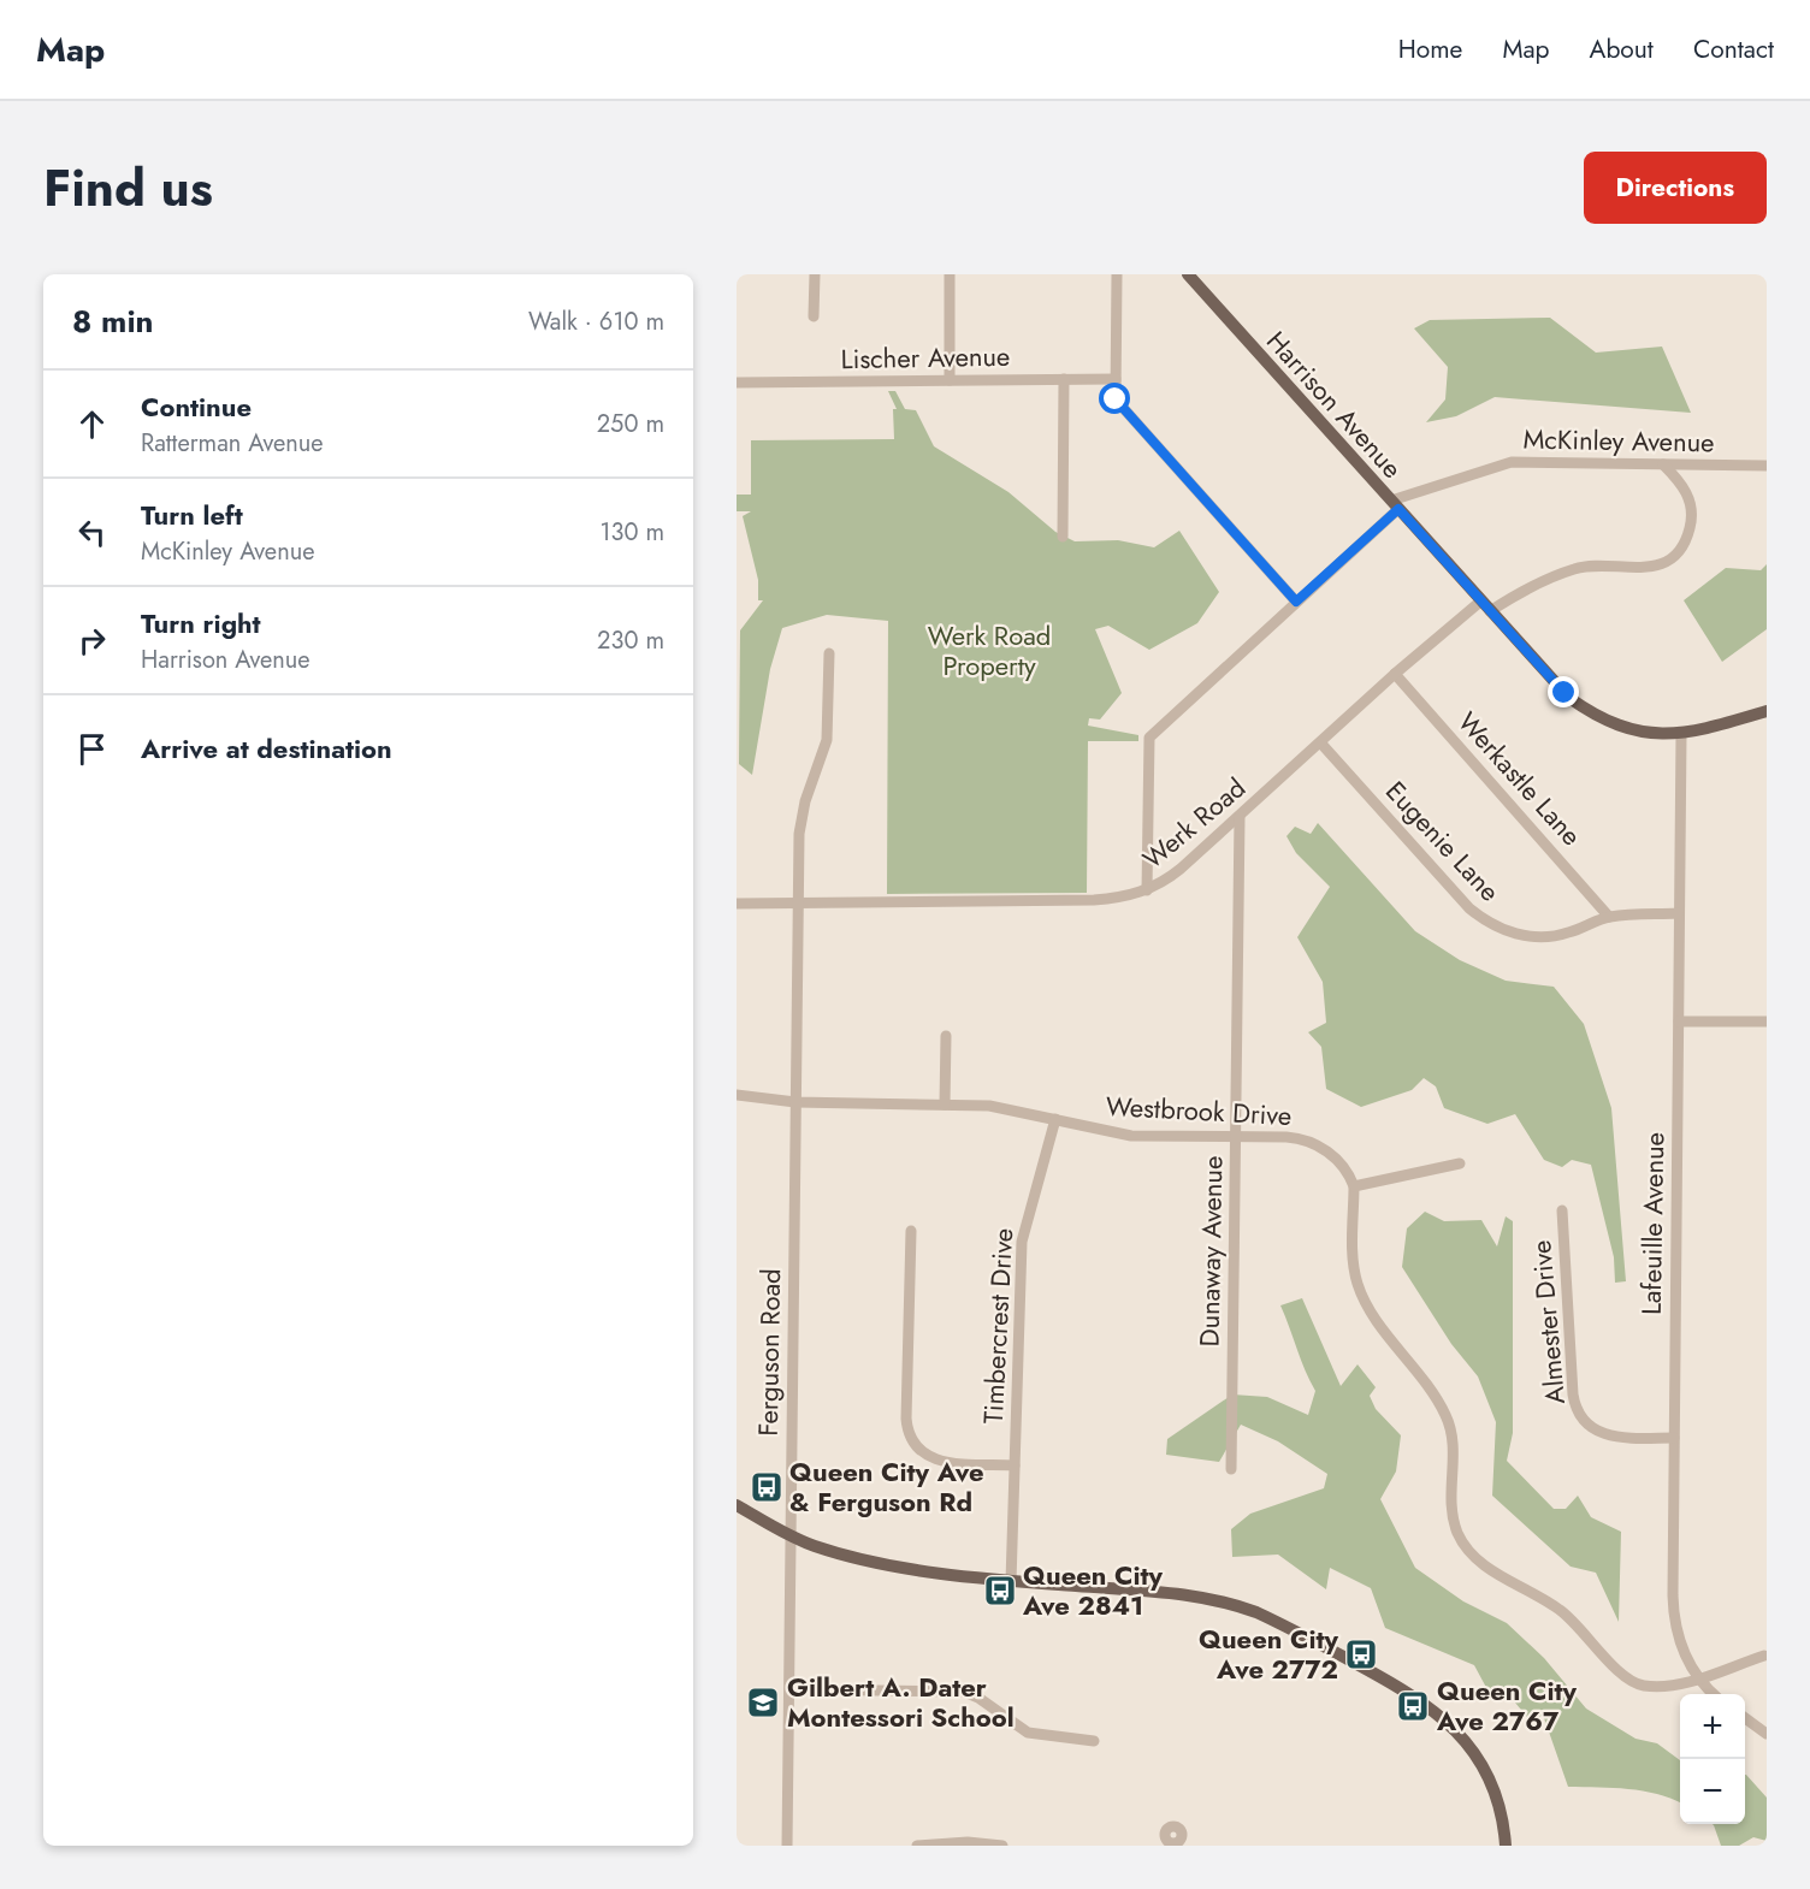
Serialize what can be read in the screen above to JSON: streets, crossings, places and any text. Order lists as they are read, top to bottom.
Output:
{
  "streets": {
    "main road": ["Harrison Avenue"],
    "street": [
      "Lischer Avenue",
      "McKinley Avenue",
      "Werkastle Lane",
      "Werk Road",
      "Eugenie Lane",
      "Westbrook Drive",
      "Lafeuille Avenue",
      "Dunaway Avenue",
      "Almester Drive",
      "Timbercrest Drive",
      "Ferguson Road"
    ]
  },
  "crossings": [
    ["Harrison Avenue", "McKinley Avenue"],
    ["Harrison Avenue", "Werk Road"],
    ["Harrison Avenue", "Lafeuille Avenue"],
    ["McKinley Avenue", "Werk Road"],
    ["Werkastle Lane", "Werk Road"],
    ["Werkastle Lane", "Eugenie Lane"],
    ["Werk Road", "Eugenie Lane"],
    ["Werk Road", "Dunaway Avenue"],
    ["Werk Road", "Ferguson Road"],
    ["Eugenie Lane", "Lafeuille Avenue"],
    ["Westbrook Drive", "Dunaway Avenue"],
    ["Westbrook Drive", "Timbercrest Drive"],
    ["Westbrook Drive", "Ferguson Road"],
    ["Lafeuille Avenue", "Almester Drive"]
  ],
  "parks": ["Werk Road Property"],
  "places": {
    "bus stop": [
      "Queen City Ave & Ferguson Rd",
      "Queen City Ave 2841",
      "Queen City Ave 2772",
      "Queen City Ave 2767"
    ],
    "school or university": ["Gilbert A. Dater Montessori School"]
  },
  "page": {
    "header": "Map",
    "nav": [
      "Home",
      "Map",
      "About",
      "Contact"
    ],
    "title": "Find us",
    "buttons": "Directions",
    "heading": ["8 min", "Walk · 610 m"],
    "list": [
      ["Continue", "Ratterman Avenue", "250 m"],
      ["Turn left", "McKinley Avenue", "130 m"],
      ["Turn right", "Harrison Avenue", "230 m"],
      "Arrive at destination"
    ],
    "map_buttons": ["+", "−"]
  }
}
